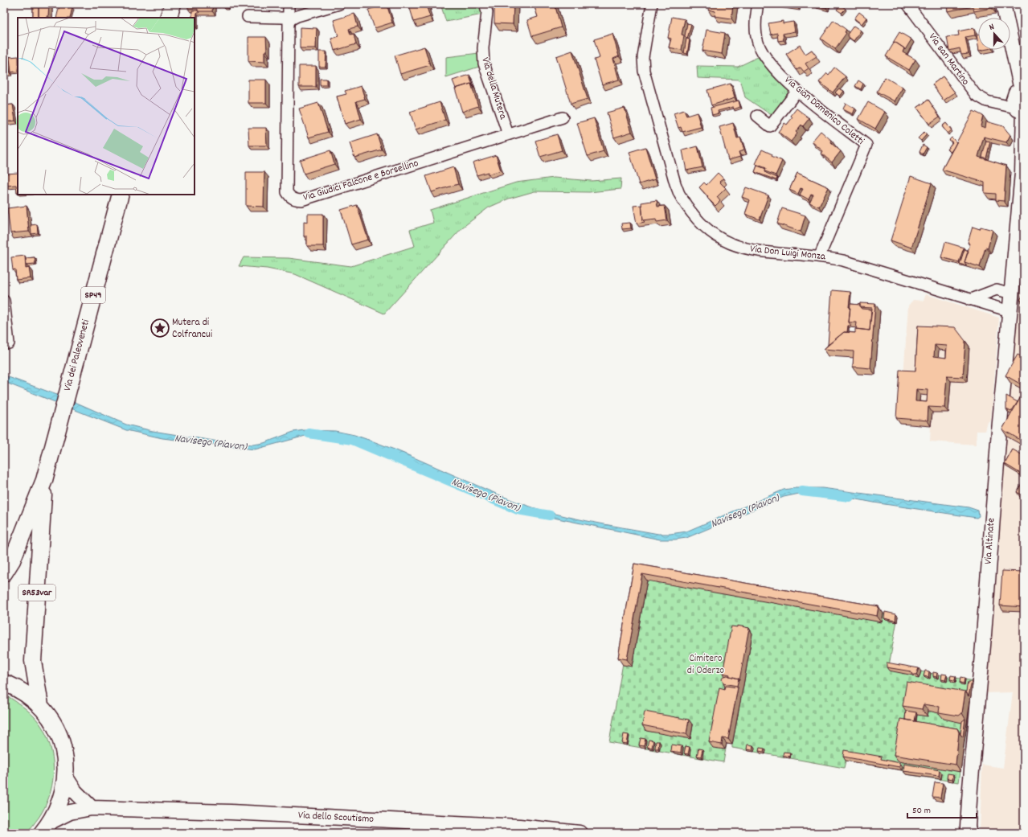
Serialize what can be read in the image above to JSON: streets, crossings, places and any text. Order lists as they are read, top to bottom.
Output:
{
  "streets": {
    "main road": ["SP49", "Via dei Paleoveneti", "SR53var"],
    "street": [
      "Via san Martino",
      "Via della Mutera",
      "Via Gian Domenico Coletti",
      "Via Giudici Falcone e Borsellino",
      "Via Don Luigi Monza",
      "Via Altinate",
      "Via dello Scoutismo"
    ]
  },
  "crossings": [
    ["Via san Martino", "Via Altinate"],
    ["Via della Mutera", "Via Giudici Falcone e Borsellino"],
    ["Via Gian Domenico Coletti", "Via Don Luigi Monza"],
    ["Via Don Luigi Monza", "Via Altinate"],
    ["Via dei Paleoveneti", "SR53var"],
    ["SR53var", "Via dello Scoutismo"]
  ],
  "water": ["Navisego (Piavon)"],
  "parks": ["Cimitero di Oderzo"],
  "places": {
    "place": ["Mutera di Colfrancui"]
  },
  "scale_bar": "50 m",
  "north": "top"
}
